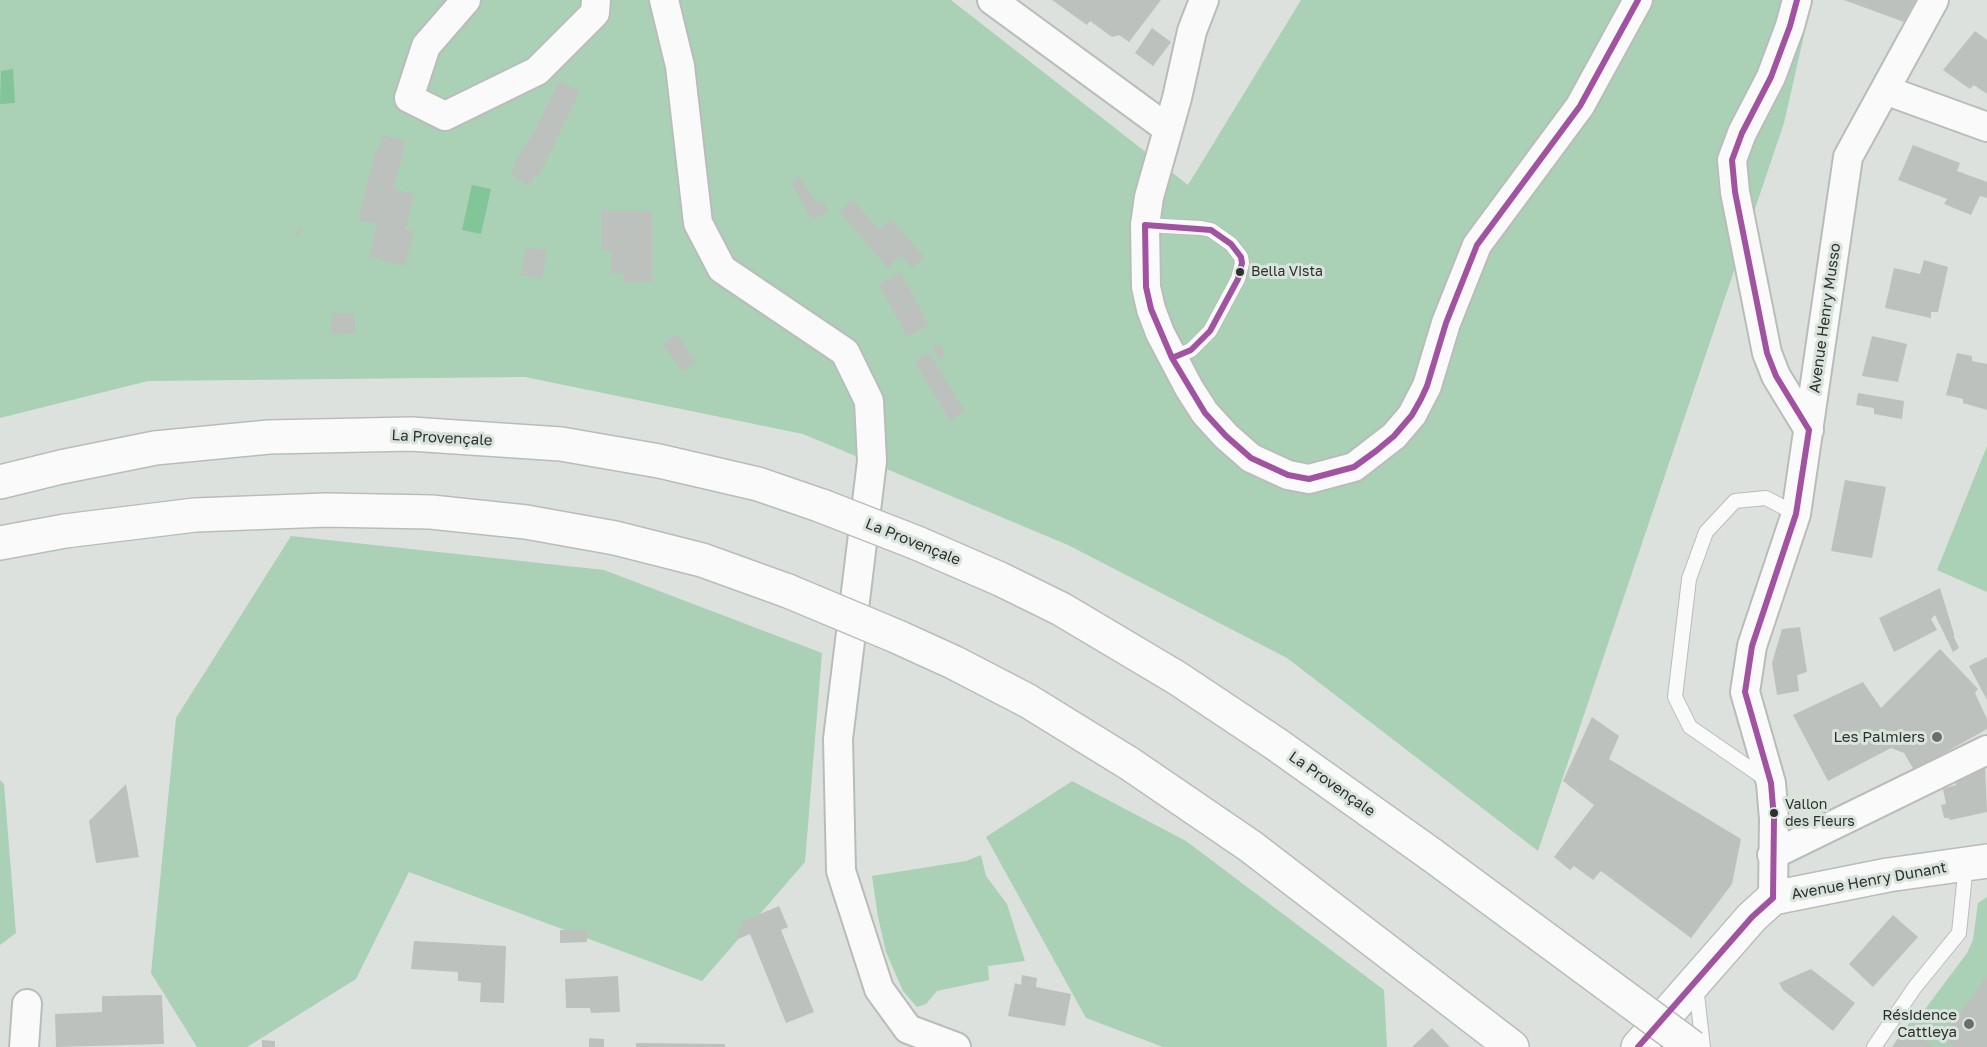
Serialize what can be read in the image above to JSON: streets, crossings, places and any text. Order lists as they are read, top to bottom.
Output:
{
  "streets": {
    "main road": ["La Provençale", "Avenue Henry Dunant"],
    "street": ["Avenue Henry Musso"]
  },
  "crossings": [
    ["Avenue Henry Musso", "Avenue Henry Dunant"]
  ],
  "places": [
    "Bella Vista",
    "Les Palmiers",
    "Vallon des Fleurs",
    "Résidence Cattleya"
  ]
}
